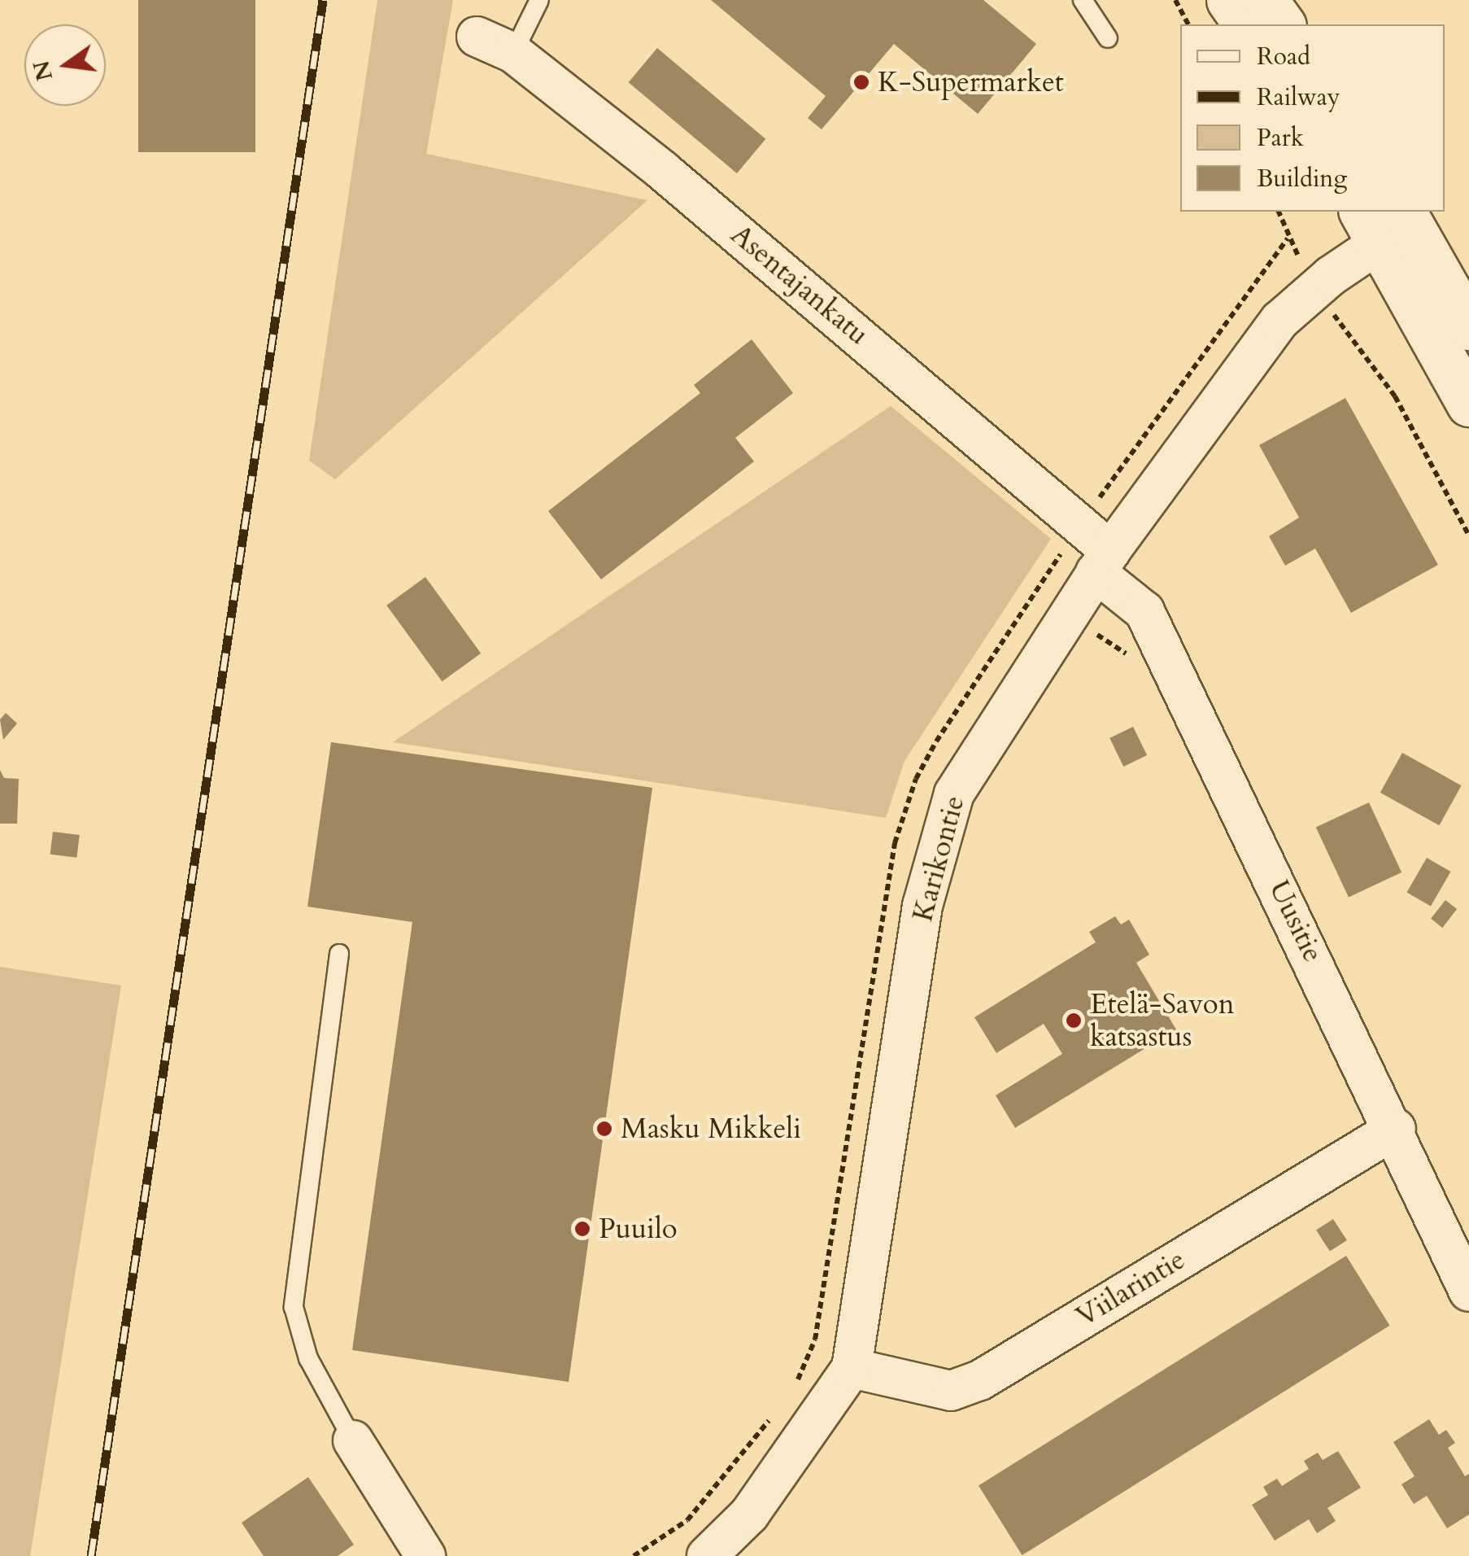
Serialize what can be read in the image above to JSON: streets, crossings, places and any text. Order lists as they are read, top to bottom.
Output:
{
  "streets": {
    "street": [
      "Asentajankatu",
      "Karikontie",
      "Uusitie",
      "Viilarintie"
    ]
  },
  "crossings": [
    ["Asentajankatu", "Karikontie"],
    ["Asentajankatu", "Uusitie"],
    ["Karikontie", "Uusitie"],
    ["Karikontie", "Viilarintie"],
    ["Uusitie", "Viilarintie"]
  ],
  "places": [
    "K-Supermarket",
    "Etelä-Savon katsastus",
    "Masku Mikkeli",
    "Puuilo"
  ],
  "legend": [
    "Road",
    "Railway",
    "Park",
    "Building"
  ],
  "north": "left"
}
